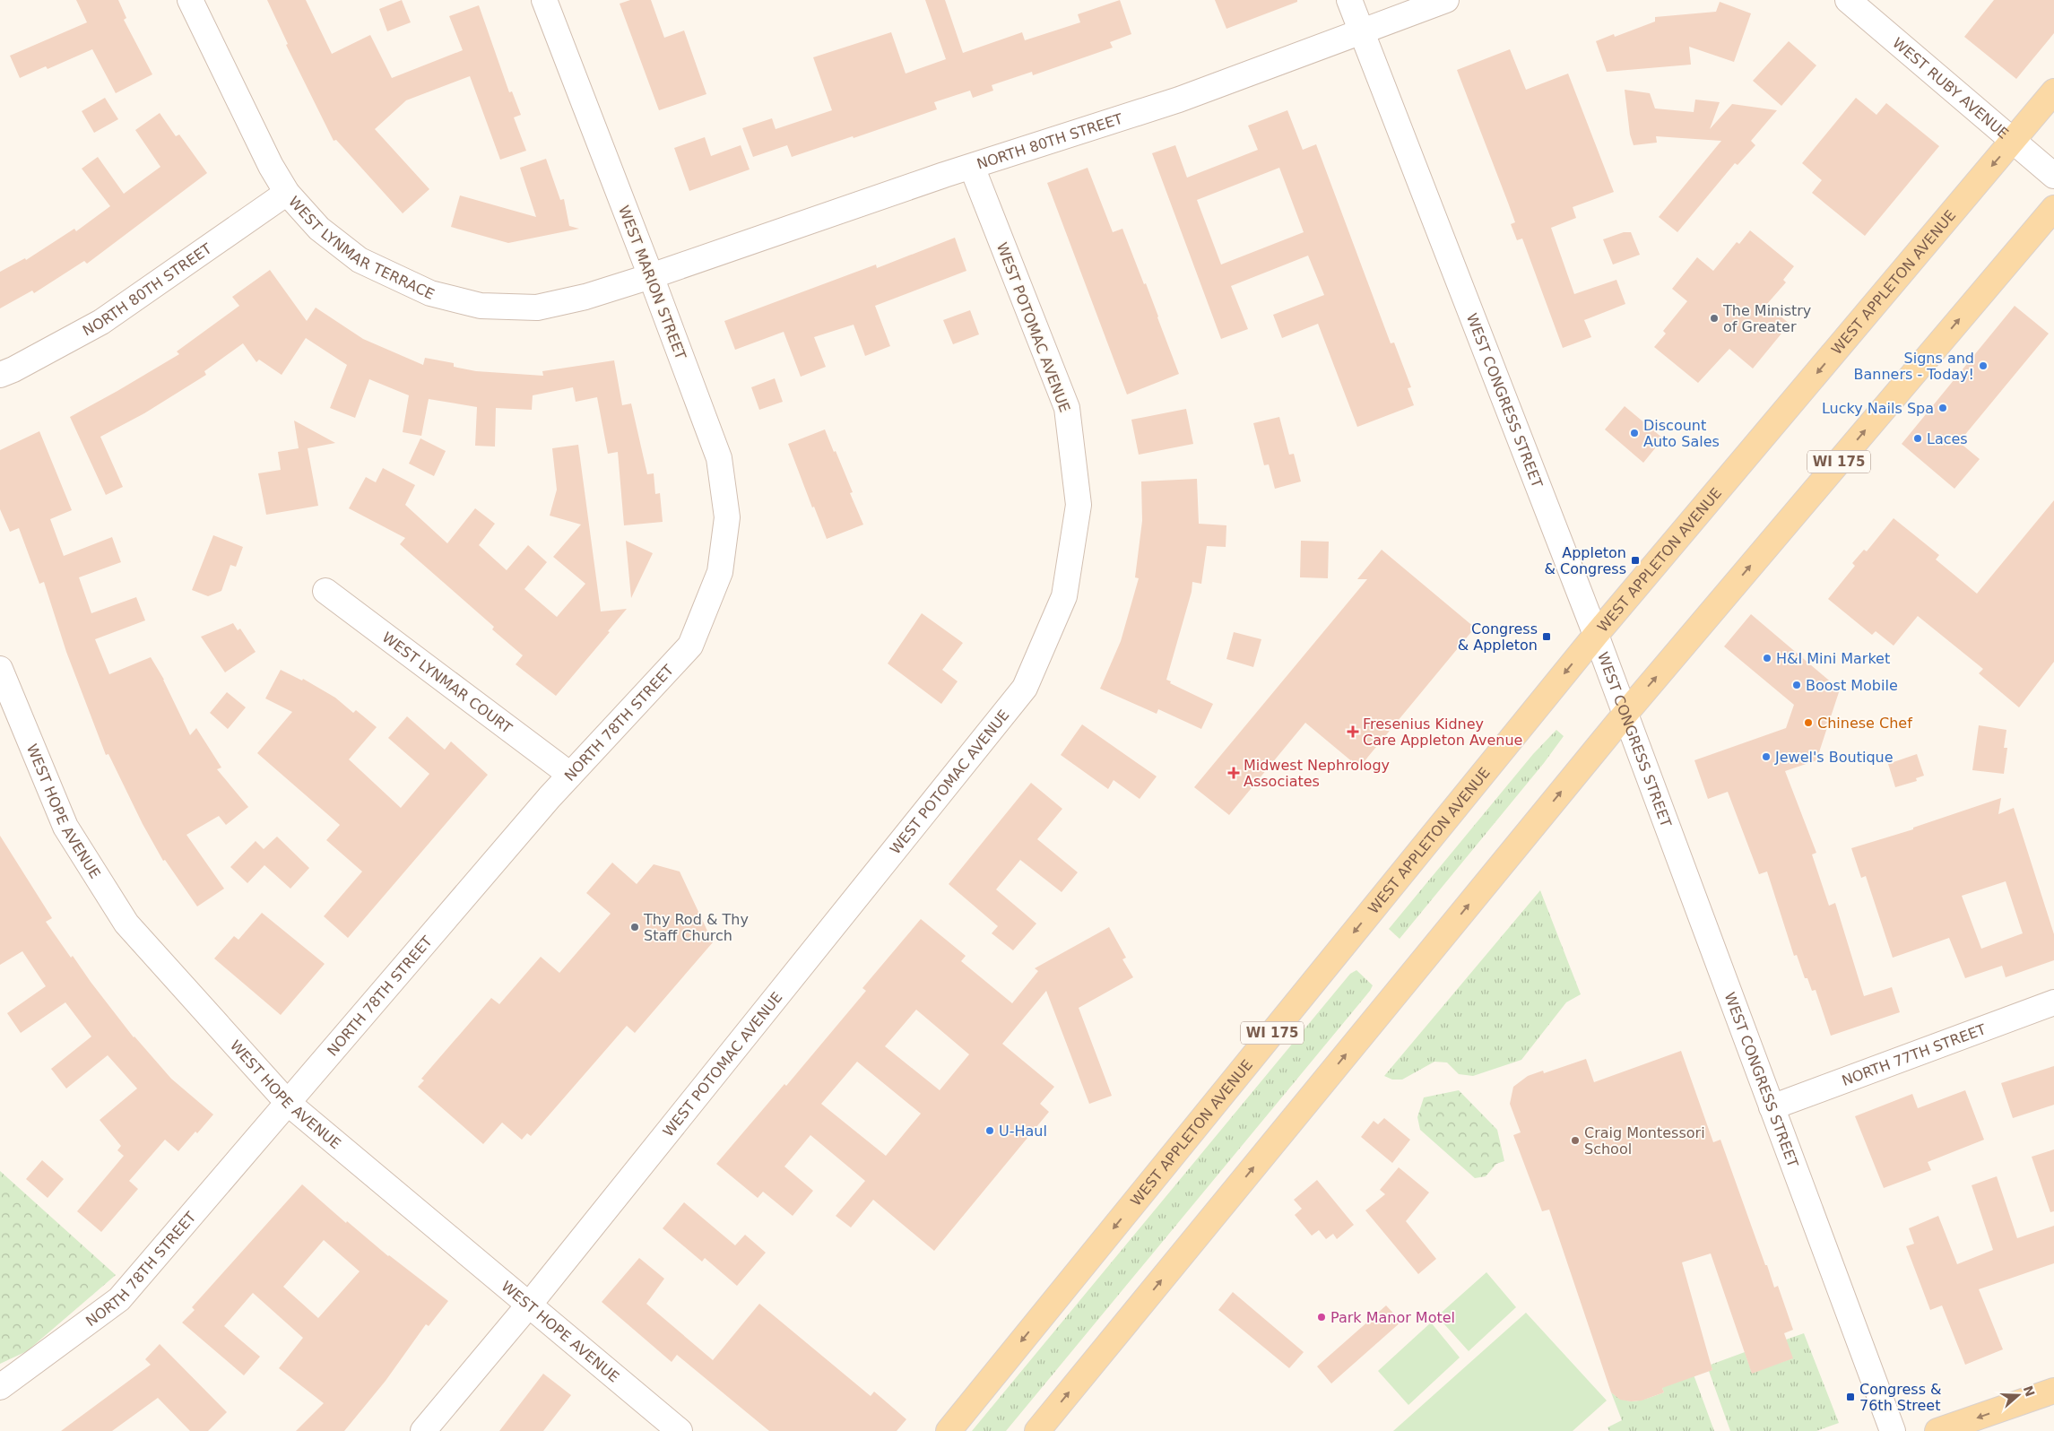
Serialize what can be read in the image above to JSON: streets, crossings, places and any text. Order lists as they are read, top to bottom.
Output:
{
  "streets": {
    "main road": ["WEST APPLETON AVENUE", "WI 175"],
    "street": [
      "WEST RUBY AVENUE",
      "NORTH 80TH STREET",
      "WEST LYNMAR TERRACE",
      "WEST MARION STREET",
      "WEST POTOMAC AVENUE",
      "WEST CONGRESS STREET",
      "WEST LYNMAR COURT",
      "NORTH 78TH STREET",
      "WEST HOPE AVENUE",
      "NORTH 77TH STREET"
    ]
  },
  "crossings": [
    ["WEST RUBY AVENUE", "WEST APPLETON AVENUE"],
    ["NORTH 80TH STREET", "WEST LYNMAR TERRACE"],
    ["NORTH 80TH STREET", "WEST MARION STREET"],
    ["NORTH 80TH STREET", "WEST POTOMAC AVENUE"],
    ["NORTH 80TH STREET", "WEST CONGRESS STREET"],
    ["WEST LYNMAR TERRACE", "WEST MARION STREET"],
    ["WEST MARION STREET", "NORTH 78TH STREET"],
    ["WEST APPLETON AVENUE", "WEST CONGRESS STREET"],
    ["WEST POTOMAC AVENUE", "WEST HOPE AVENUE"],
    ["WEST CONGRESS STREET", "WI 175"],
    ["WEST CONGRESS STREET", "NORTH 77TH STREET"],
    ["WEST LYNMAR COURT", "NORTH 78TH STREET"],
    ["NORTH 78TH STREET", "WEST HOPE AVENUE"]
  ],
  "places": {
    "other": [
      "The Ministry of Greater",
      "Signs and Banners - Today!",
      "Lucky Nails Spa",
      "Discount Auto Sales",
      "Laces",
      "H&I Mini Market",
      "Boost Mobile",
      "Chinese Chef",
      "Jewel's Boutique",
      "Thy Rod & Thy Staff Church",
      "U-Haul",
      "Craig Montessori School",
      "Park Manor Motel"
    ],
    "transit": ["Appleton & Congress", "Congress & Appleton", "Congress & 76th Street"],
    "health": ["Fresenius Kidney Care Appleton Avenue", "Midwest Nephrology Associates"]
  },
  "north": "right"
}
